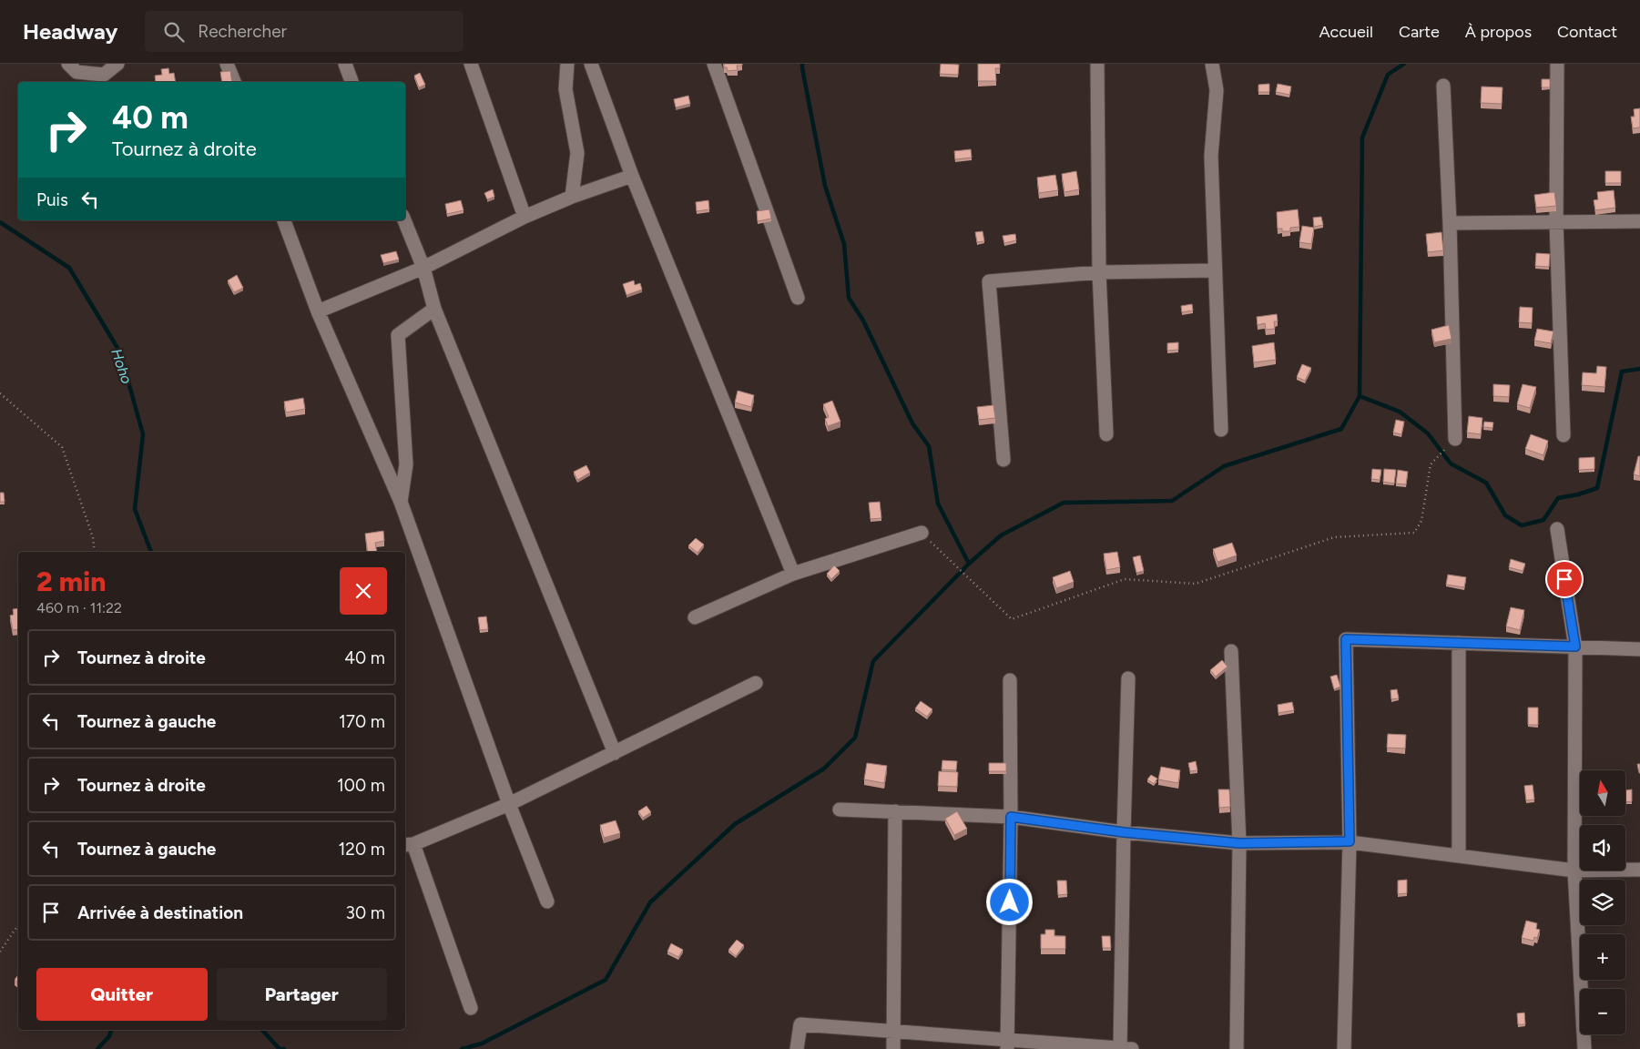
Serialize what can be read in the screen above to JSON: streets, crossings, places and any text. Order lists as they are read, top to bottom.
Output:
{
  "water": ["Hoho"],
  "north": "top",
  "page": {
    "header": "Headway",
    "search": "Rechercher",
    "nav": [
      "Accueil",
      "Carte",
      "À propos",
      "Contact"
    ],
    "turn": ["40 m", "Tournez à droite"],
    "then": "Puis",
    "heading": ["2 min", "460 m · 11:22"],
    "list": [
      {
        "name": "Tournez à droite",
        "value": "40 m"
      },
      {
        "name": "Tournez à gauche",
        "value": "170 m"
      },
      {
        "name": "Tournez à droite",
        "value": "100 m"
      },
      {
        "name": "Tournez à gauche",
        "value": "120 m"
      },
      {
        "name": "Arrivée à destination",
        "value": "30 m"
      }
    ],
    "map_buttons": ["+", "−"],
    "buttons": ["Quitter", "Partager"]
  }
}
